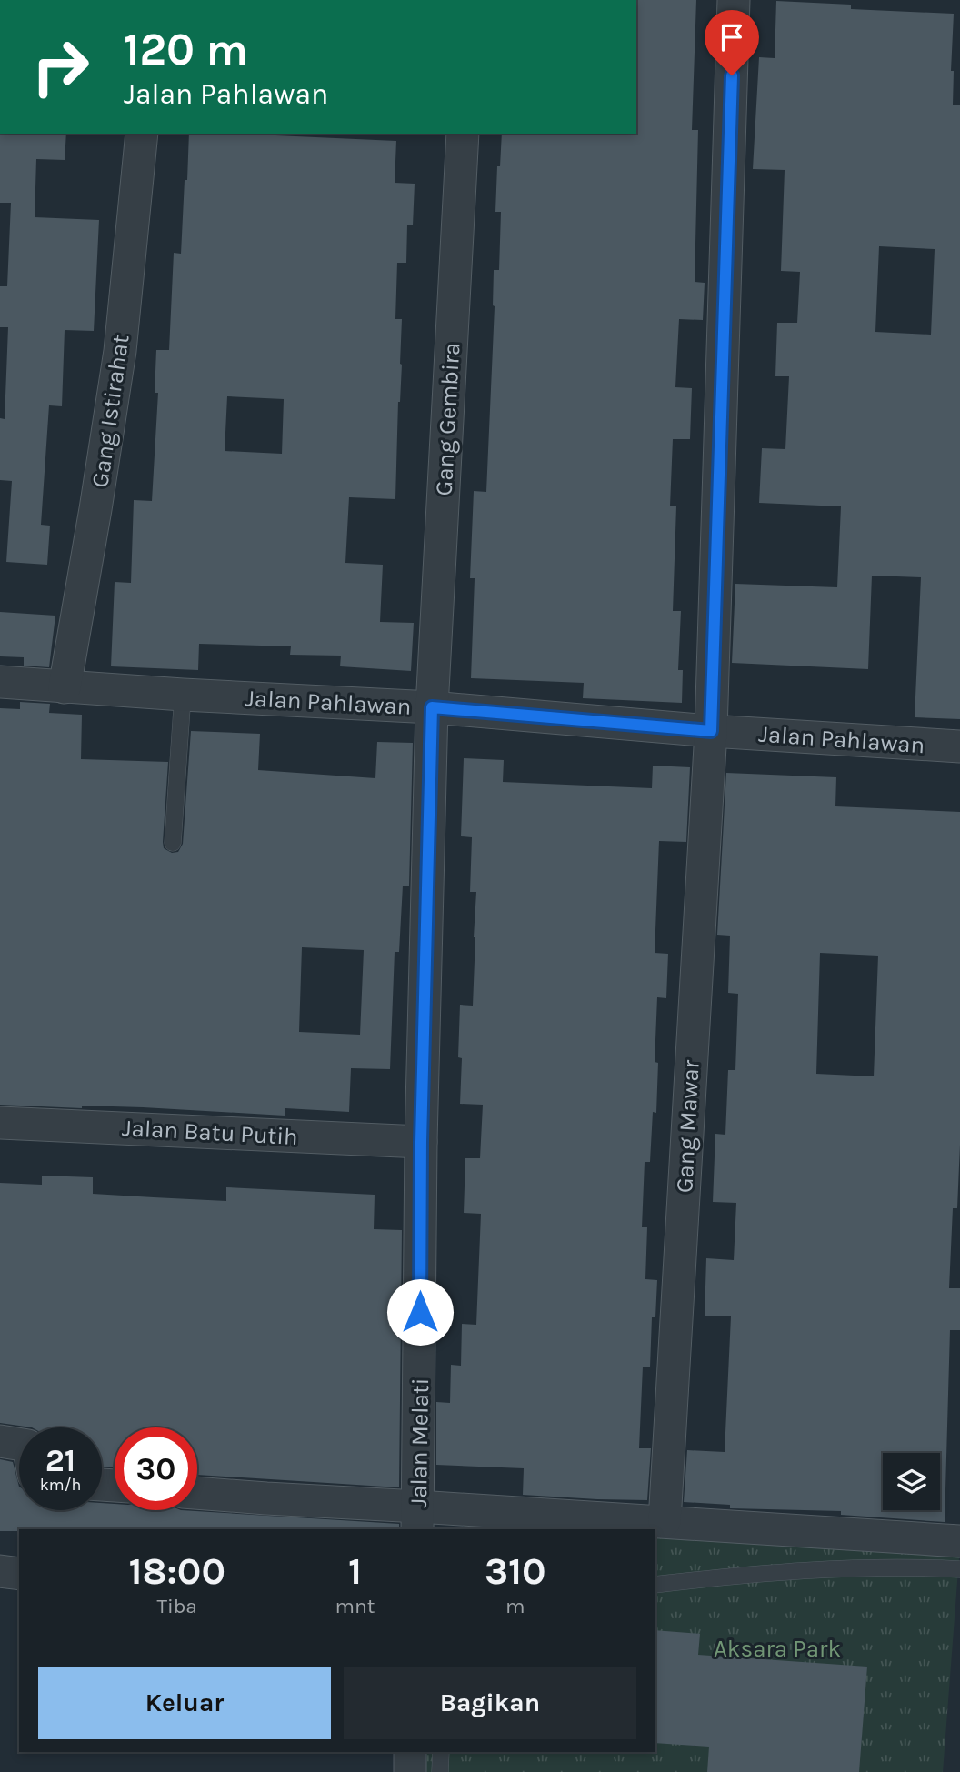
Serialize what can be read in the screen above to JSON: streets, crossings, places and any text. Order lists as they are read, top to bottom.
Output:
{
  "streets": {
    "street": [
      "Gang Istirahat",
      "Gang Gembira",
      "Jalan Pahlawan",
      "Gang Mawar",
      "Jalan Batu Putih",
      "Jalan Melati"
    ]
  },
  "crossings": [
    ["Gang Istirahat", "Jalan Pahlawan"],
    ["Gang Gembira", "Jalan Pahlawan"],
    ["Gang Gembira", "Jalan Melati"],
    ["Jalan Pahlawan", "Gang Mawar"],
    ["Jalan Pahlawan", "Jalan Melati"],
    ["Jalan Batu Putih", "Jalan Melati"]
  ],
  "parks": ["Aksara Park"],
  "page": {
    "turn": ["120 m", "Jalan Pahlawan"],
    "speed": "21 km/h",
    "limit": "30",
    "eta": [
      "18:00",
      "Tiba",
      "1",
      "mnt",
      "310",
      "m"
    ],
    "buttons": ["Keluar", "Bagikan"]
  }
}
